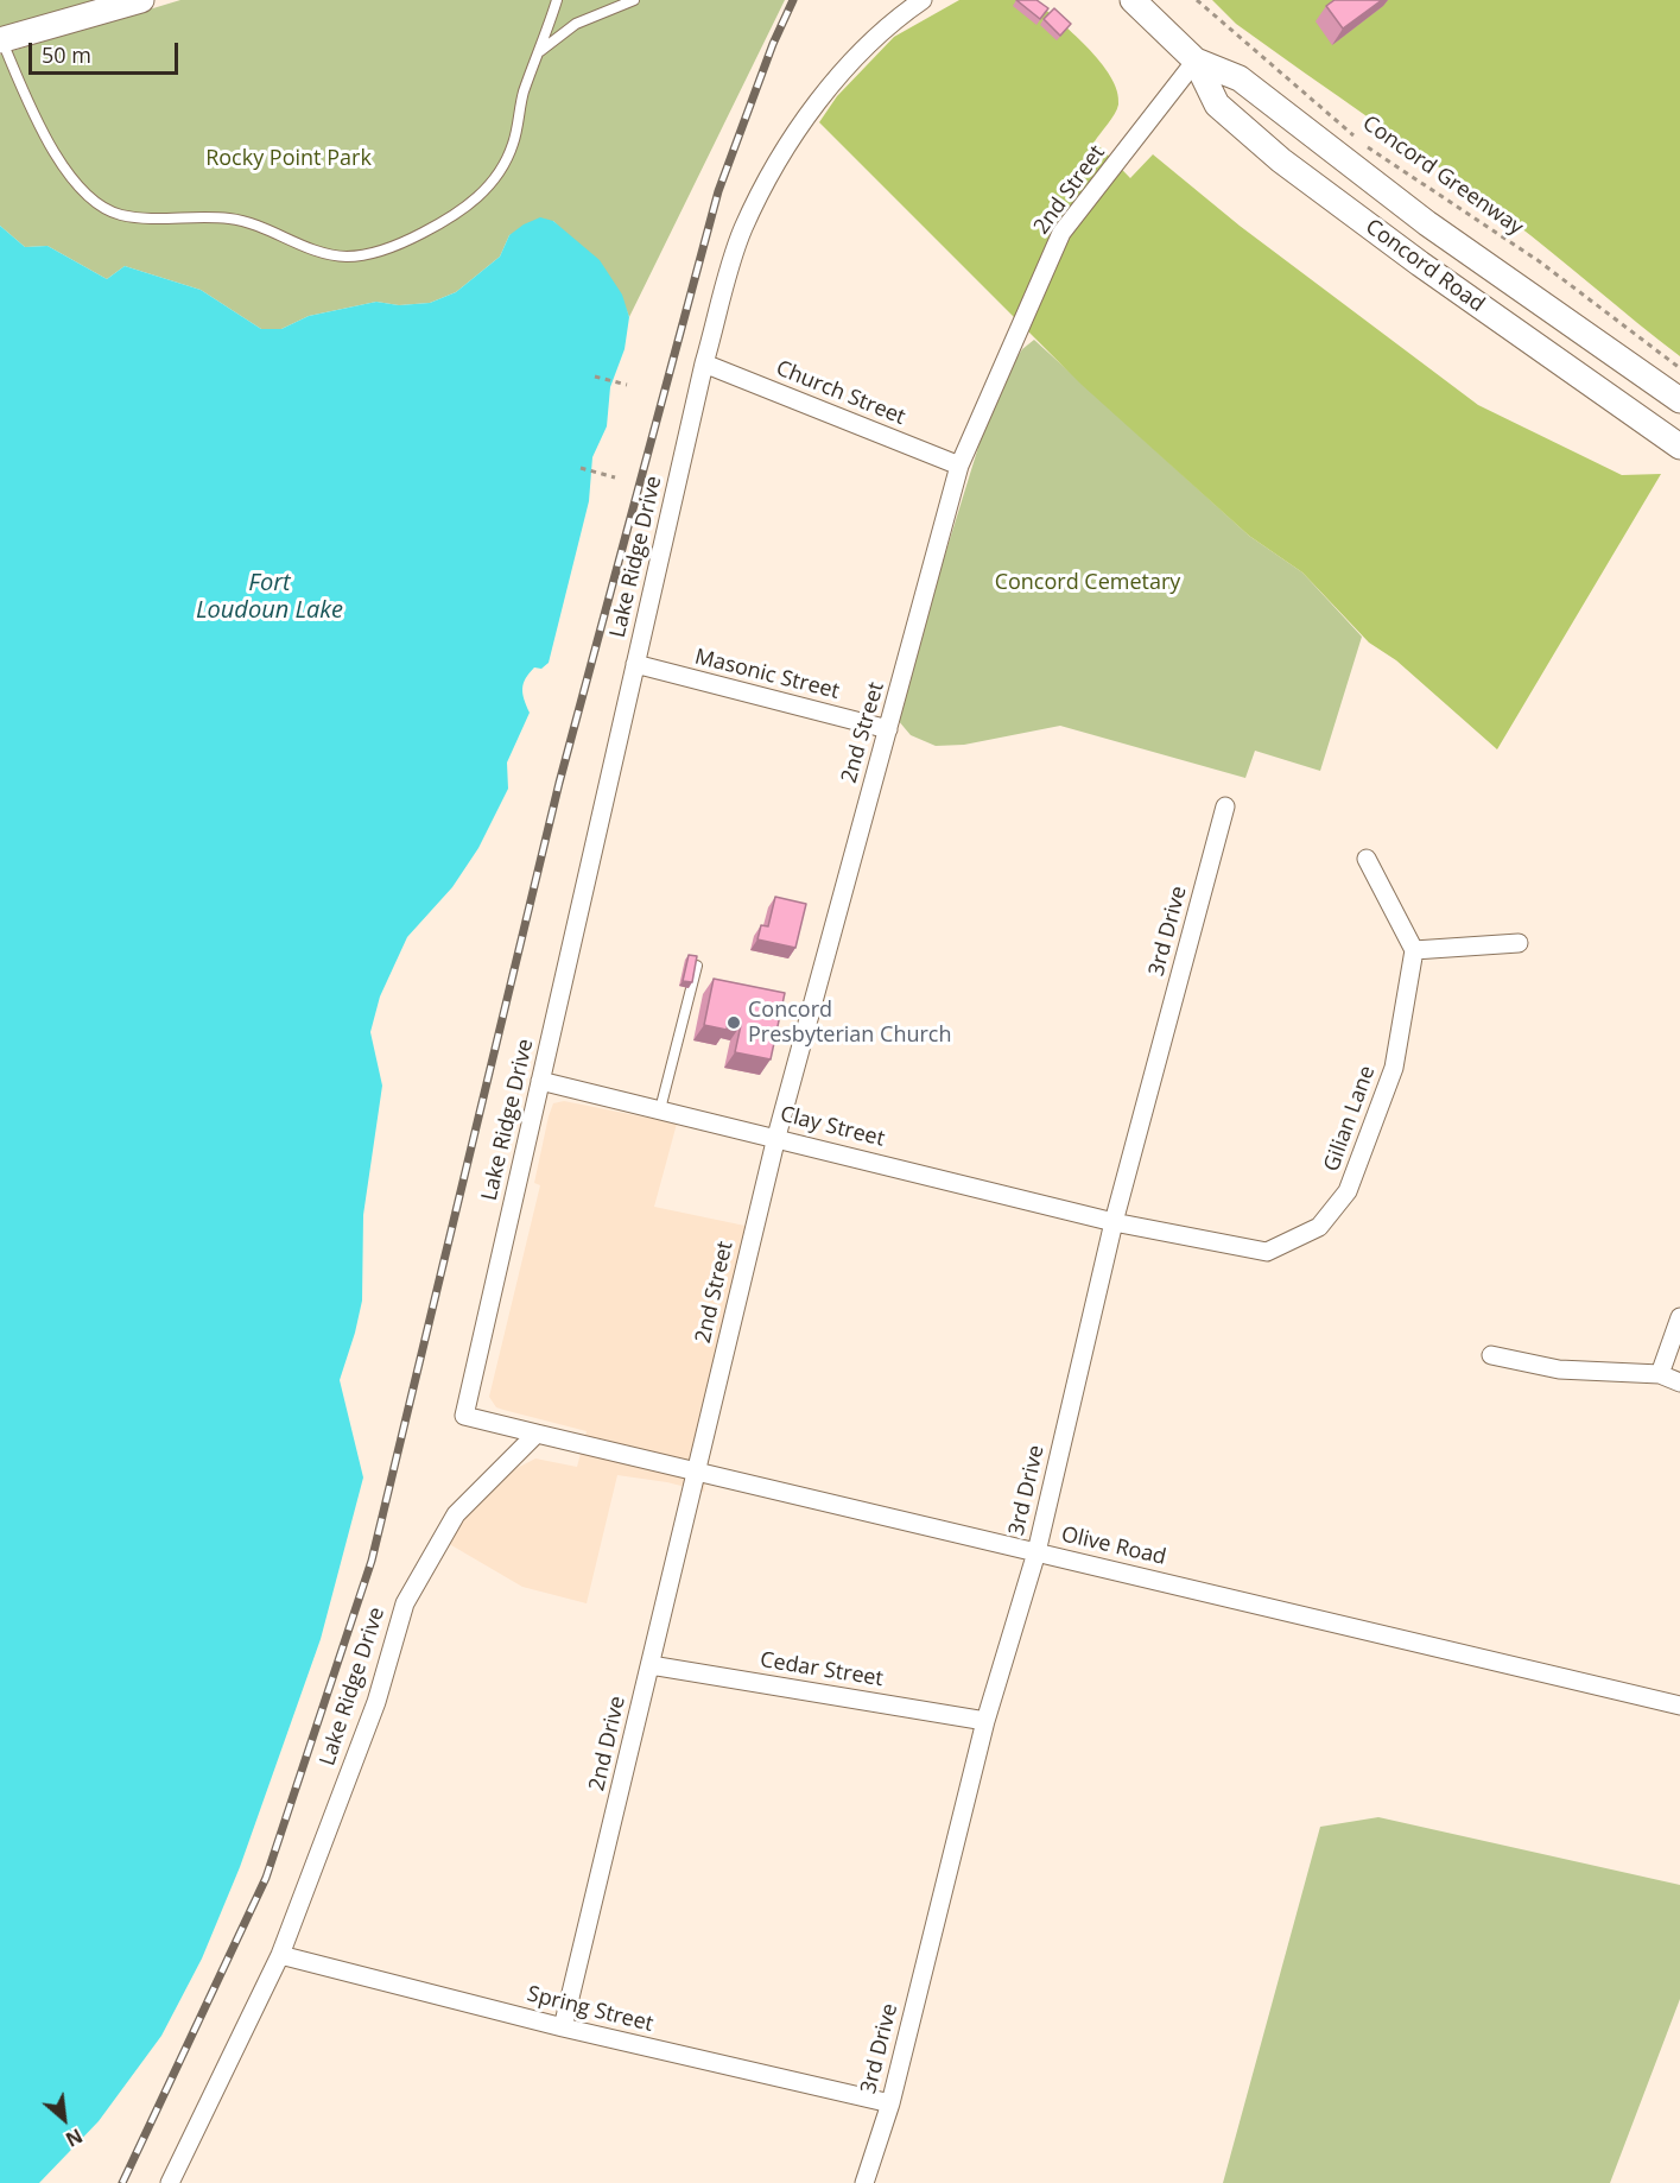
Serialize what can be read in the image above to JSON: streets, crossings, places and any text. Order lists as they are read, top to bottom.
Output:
{
  "streets": {
    "main road": ["Concord Road"],
    "street": [
      "2nd Street",
      "Church Street",
      "Lake Ridge Drive",
      "Masonic Street",
      "3rd Drive",
      "Gilian Lane",
      "Clay Street",
      "Olive Road",
      "Cedar Street",
      "2nd Drive",
      "Spring Street"
    ],
    "path": ["Concord Greenway"]
  },
  "crossings": [
    ["2nd Street", "Concord Road"],
    ["2nd Street", "Church Street"],
    ["2nd Street", "Masonic Street"],
    ["2nd Street", "Clay Street"],
    ["2nd Street", "Olive Road"],
    ["2nd Street", "2nd Drive"],
    ["Church Street", "Lake Ridge Drive"],
    ["Lake Ridge Drive", "Masonic Street"],
    ["Lake Ridge Drive", "Clay Street"],
    ["Lake Ridge Drive", "Olive Road"],
    ["Lake Ridge Drive", "Spring Street"],
    ["3rd Drive", "Gilian Lane"],
    ["3rd Drive", "Clay Street"],
    ["3rd Drive", "Olive Road"],
    ["3rd Drive", "Cedar Street"],
    ["3rd Drive", "Spring Street"],
    ["Gilian Lane", "Clay Street"],
    ["Olive Road", "2nd Drive"],
    ["Cedar Street", "2nd Drive"],
    ["2nd Drive", "Spring Street"]
  ],
  "water": ["Fort Loudoun Lake"],
  "parks": ["Rocky Point Park", "Concord Cemetary"],
  "places": ["Concord Presbyterian Church"],
  "scale_bar": "50 m",
  "north": "bottom right"
}
